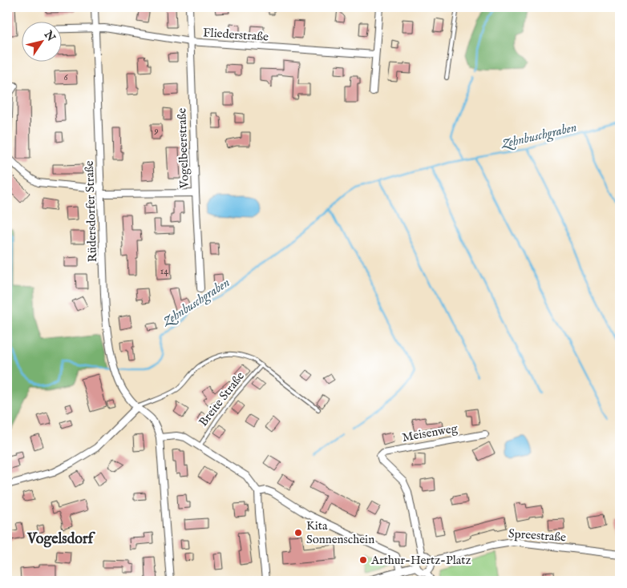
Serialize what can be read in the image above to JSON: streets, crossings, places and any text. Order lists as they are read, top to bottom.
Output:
{
  "streets": {
    "street": [
      "Fliederstraße",
      "Vogelbeerstraße",
      "Rüdersdorfer Straße",
      "Meisenweg",
      "Spreestraße"
    ],
    "lane": ["Breite Straße"]
  },
  "crossings": [
    ["Fliederstraße", "Vogelbeerstraße"],
    ["Fliederstraße", "Rüdersdorfer Straße"],
    ["Meisenweg", "Spreestraße"]
  ],
  "districts": ["Vogelsdorf"],
  "water": ["Zehnbuschgraben"],
  "places": ["Kita Sonnenschein", "Arthur-Hertz-Platz"],
  "house_numbers": ["6", "9", "14"],
  "north": "top right"
}
